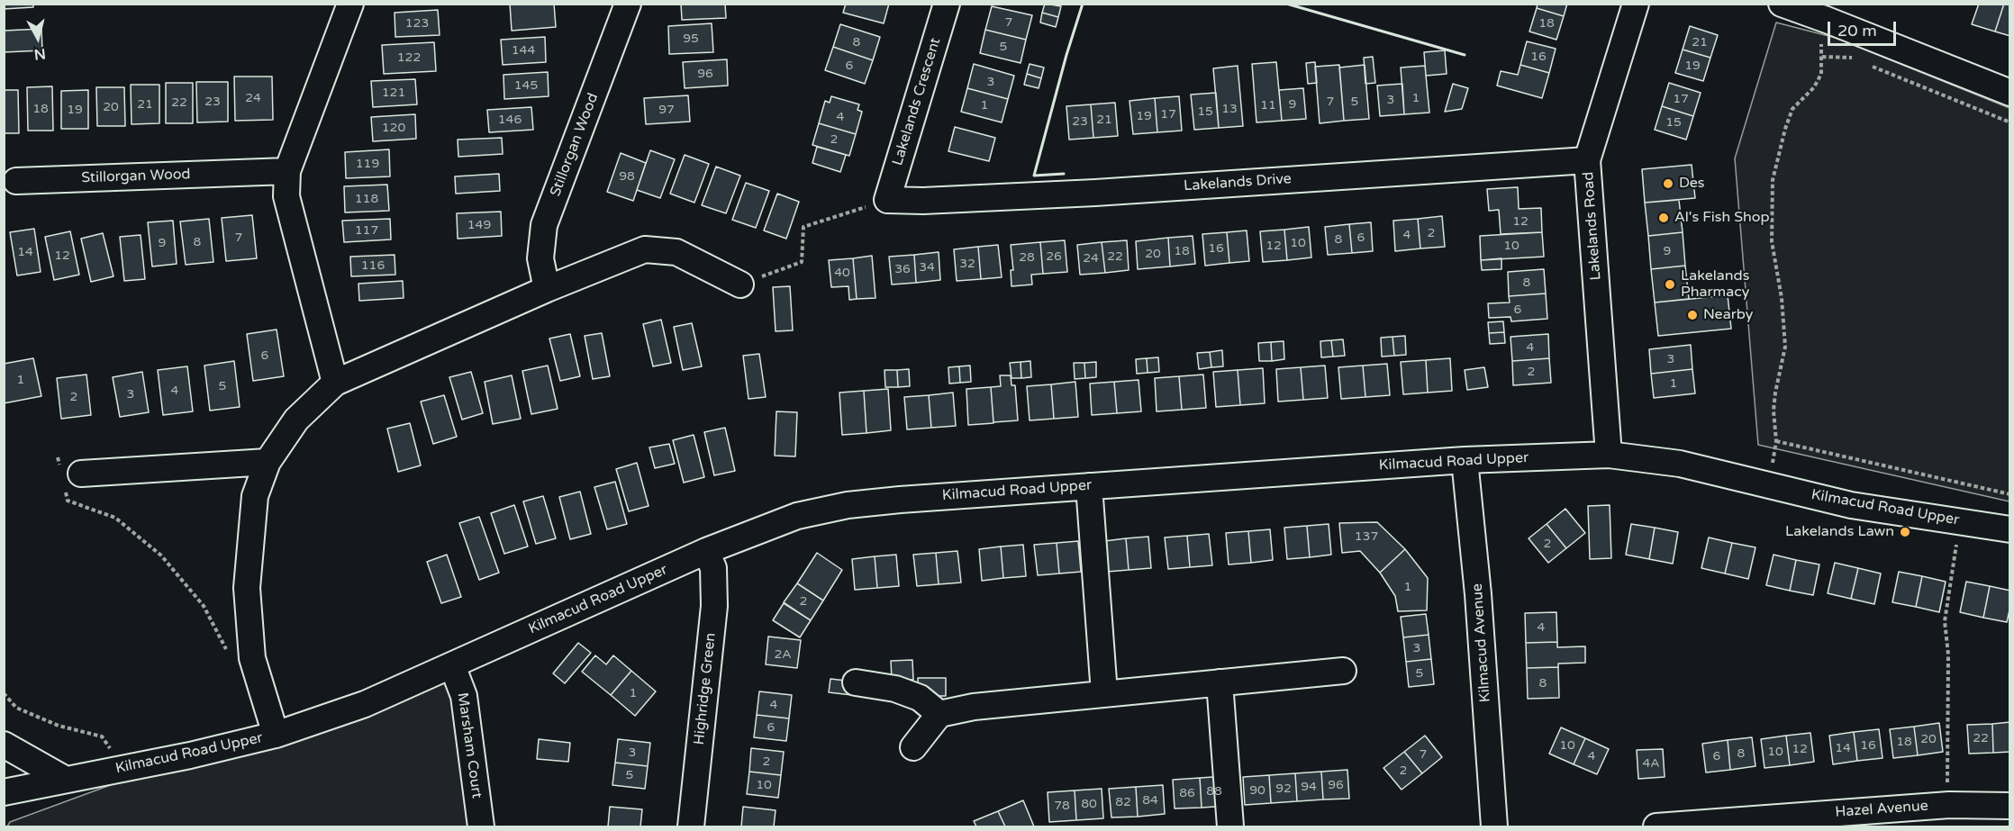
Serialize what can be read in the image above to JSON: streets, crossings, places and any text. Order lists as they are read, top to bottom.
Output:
{
  "streets": {
    "street": [
      "Lakelands Crescent",
      "Stillorgan Wood",
      "Lakelands Drive",
      "Lakelands Road",
      "Kilmacud Road Upper",
      "Kilmacud Avenue",
      "Highridge Green",
      "Marsham Court",
      "Hazel Avenue"
    ]
  },
  "crossings": [
    ["Lakelands Crescent", "Lakelands Drive"],
    ["Lakelands Drive", "Lakelands Road"],
    ["Lakelands Road", "Kilmacud Road Upper"],
    ["Kilmacud Road Upper", "Kilmacud Avenue"],
    ["Kilmacud Road Upper", "Highridge Green"],
    ["Kilmacud Road Upper", "Marsham Court"]
  ],
  "places": [
    "Des",
    "Al's Fish Shop",
    "Lakelands Pharmacy",
    "Nearby",
    "Lakelands Lawn"
  ],
  "house_numbers": [
    "7",
    "123",
    "18",
    "95",
    "8",
    "21",
    "5",
    "144",
    "16",
    "122",
    "6",
    "19",
    "96",
    "3",
    "145",
    "121",
    "24",
    "1",
    "17",
    "3",
    "23",
    "7",
    "5",
    "22",
    "21",
    "9",
    "1",
    "11",
    "20",
    "18",
    "13",
    "19",
    "97",
    "15",
    "17",
    "19",
    "4",
    "146",
    "21",
    "23",
    "15",
    "120",
    "2",
    "119",
    "98",
    "118",
    "12",
    "149",
    "117",
    "2",
    "4",
    "7",
    "6",
    "8",
    "8",
    "9",
    "10",
    "12",
    "10",
    "16",
    "18",
    "9",
    "14",
    "20",
    "12",
    "26",
    "22",
    "28",
    "24",
    "32",
    "116",
    "34",
    "36",
    "40",
    "8",
    "6",
    "4",
    "6",
    "3",
    "2",
    "1",
    "1",
    "5",
    "4",
    "3",
    "2",
    "137",
    "2",
    "1",
    "2",
    "4",
    "3",
    "2A",
    "5",
    "8",
    "1",
    "4",
    "6",
    "22",
    "20",
    "18",
    "10",
    "16",
    "14",
    "12",
    "10",
    "3",
    "8",
    "7",
    "4",
    "6",
    "2",
    "4A",
    "2",
    "5",
    "10",
    "96",
    "94",
    "92",
    "90",
    "88",
    "86",
    "84",
    "82",
    "80",
    "78"
  ],
  "scale_bar": "20 m",
  "north": "bottom"
}
